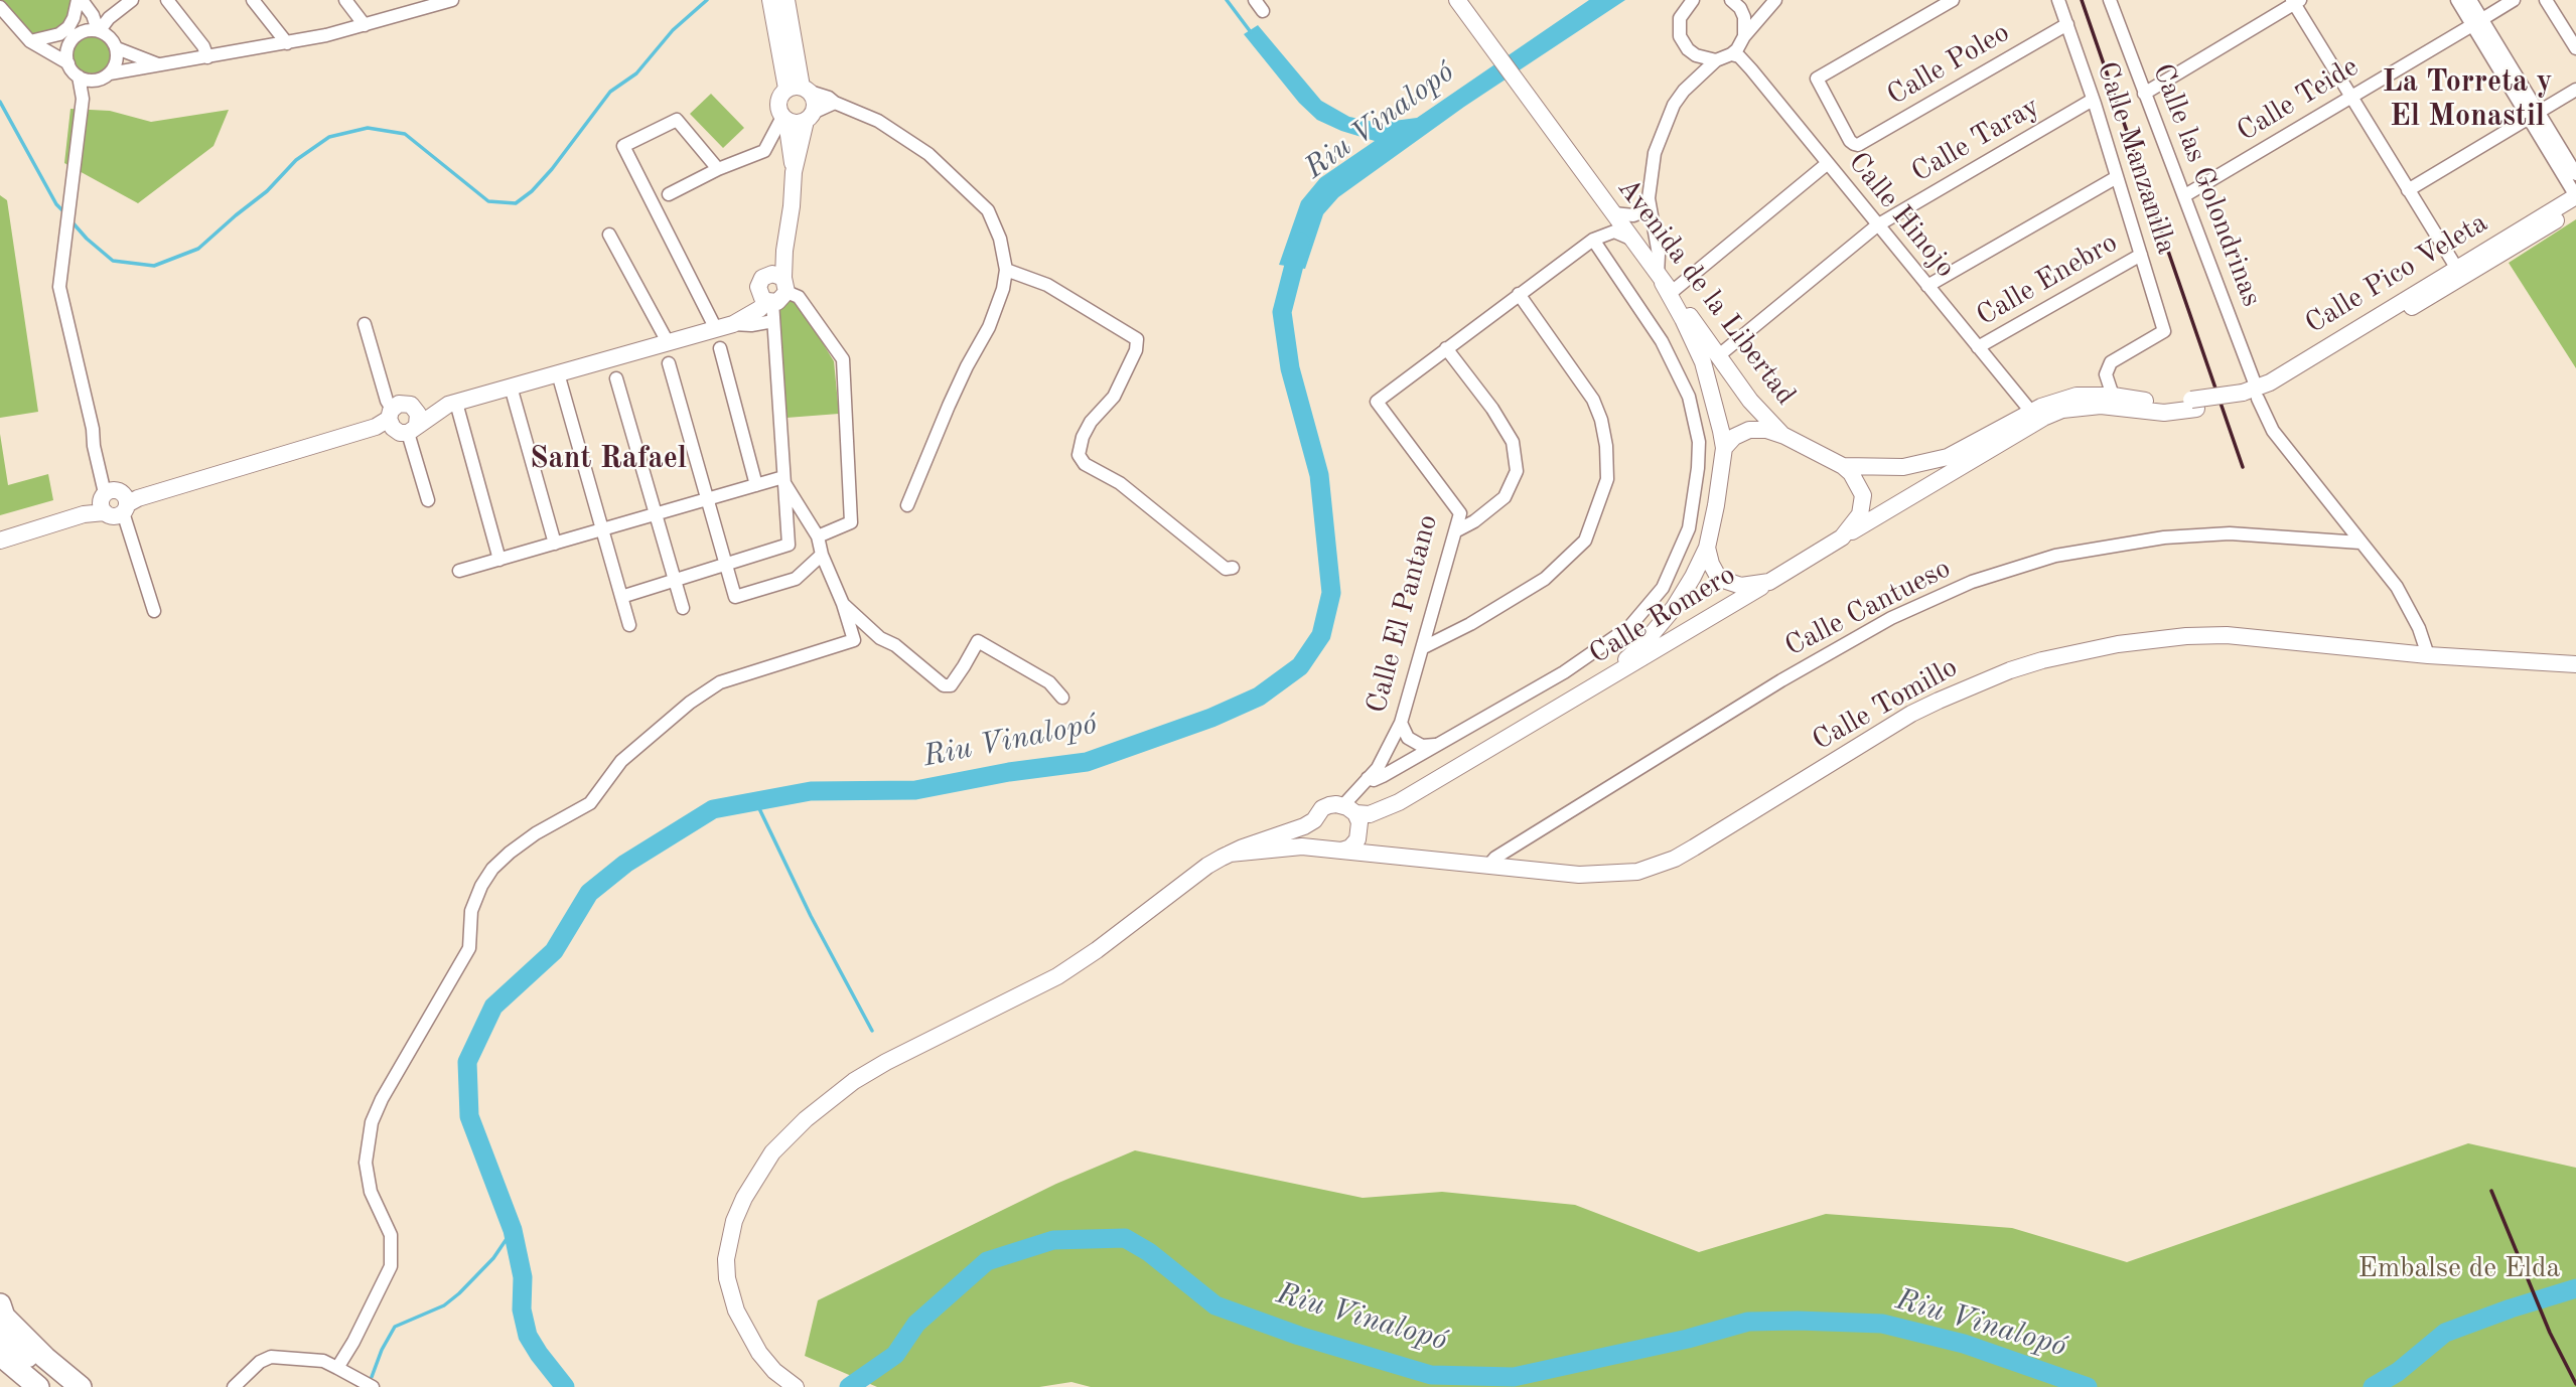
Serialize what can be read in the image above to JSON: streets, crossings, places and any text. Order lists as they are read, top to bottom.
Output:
{
  "streets": {
    "main road": [
      "Calle Pico Veleta",
      "Avenida de la Libertad",
      "Calle Romero",
      "Calle Tomillo"
    ],
    "street": [
      "Calle Poleo",
      "Calle Teide",
      "Calle Taray",
      "Calle Manzanilla",
      "Calle las Golondrinas",
      "Calle Hinojo",
      "Calle Enebro",
      "Calle Cantueso",
      "Calle El Pantano"
    ]
  },
  "crossings": [
    ["Calle Poleo", "Calle Manzanilla"],
    ["Calle Teide", "Calle las Golondrinas"],
    ["Calle Taray", "Calle Manzanilla"],
    ["Calle Taray", "Calle Hinojo"],
    ["Calle Taray", "Avenida de la Libertad"],
    ["Calle Manzanilla", "Calle Enebro"],
    ["Calle las Golondrinas", "Calle Pico Veleta"],
    ["Calle las Golondrinas", "Calle Cantueso"],
    ["Calle las Golondrinas", "Calle Tomillo"],
    ["Calle Hinojo", "Calle Enebro"],
    ["Avenida de la Libertad", "Calle Romero"],
    ["Calle Cantueso", "Calle Tomillo"],
    ["Calle El Pantano", "Calle Romero"],
    ["Calle El Pantano", "Calle Tomillo"],
    ["Calle Romero", "Calle Tomillo"]
  ],
  "districts": ["La Torreta y El Monastil", "Sant Rafael"],
  "water": ["Riu Vinalopó"],
  "parks": ["Embalse de Elda"]
}
